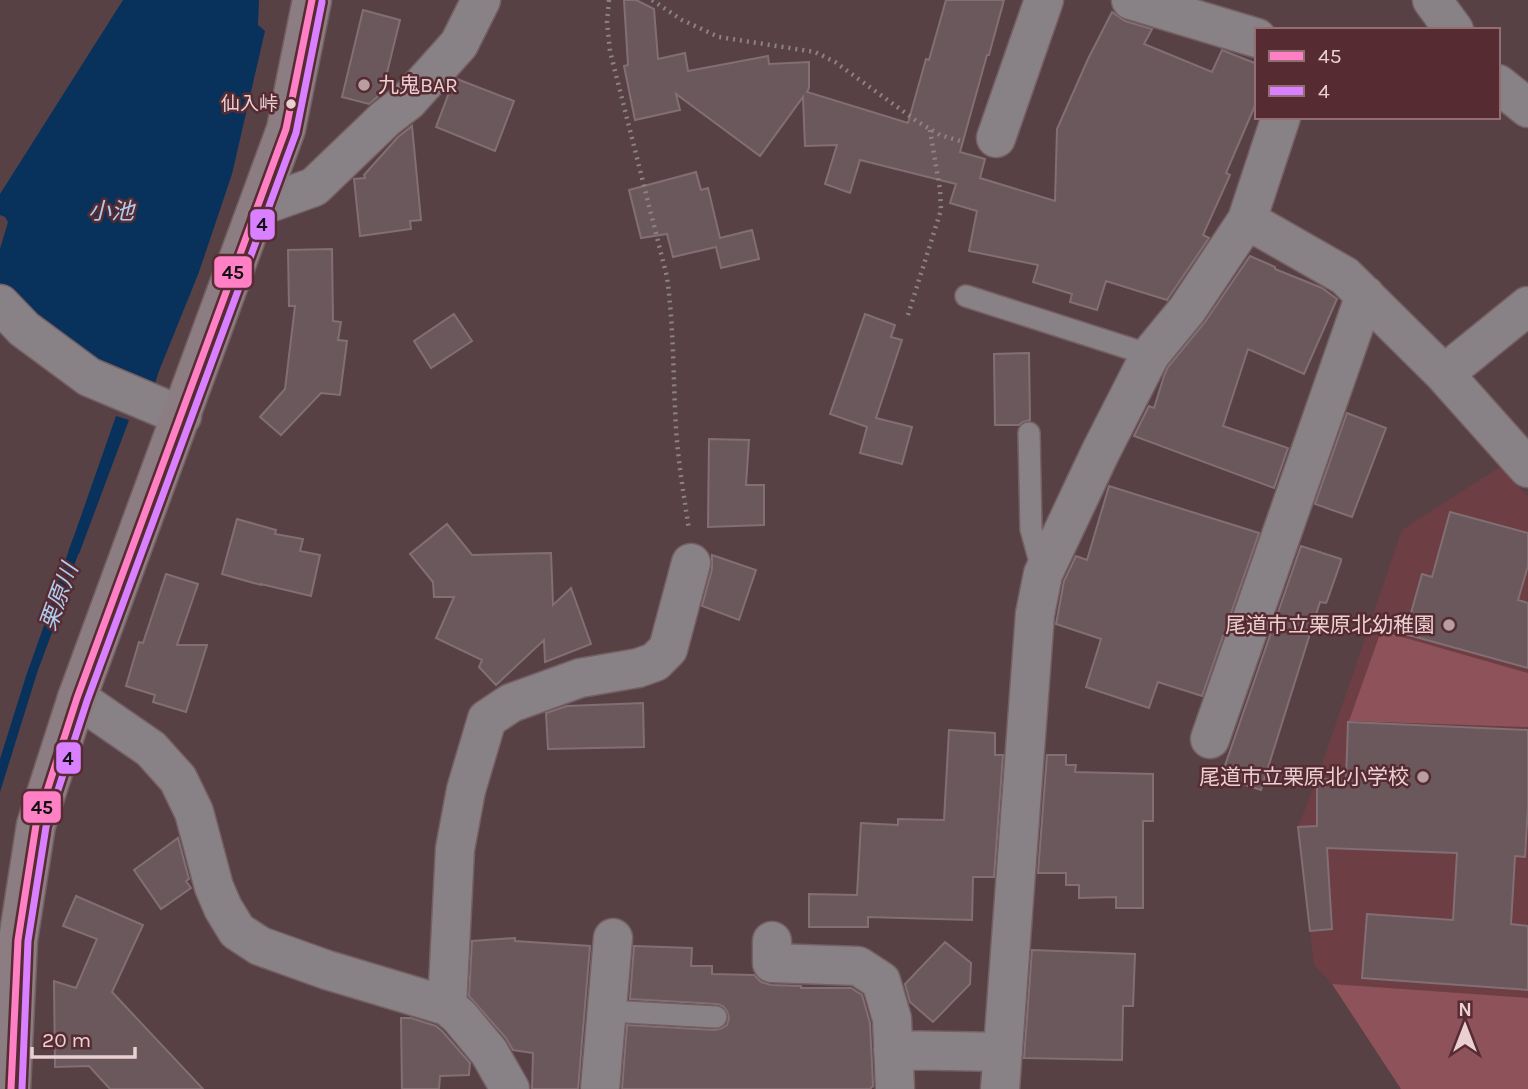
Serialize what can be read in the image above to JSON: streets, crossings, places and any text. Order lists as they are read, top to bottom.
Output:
{
  "water": ["小池", "栗原川"],
  "places": [
    "九鬼BAR",
    "仙入峠",
    "尾道市立栗原北幼稚園",
    "尾道市立栗原北小学校"
  ],
  "lines": ["transit line 45", "transit line 4"],
  "legend": ["45", "4"],
  "scale_bar": "20 m",
  "north": "top"
}
